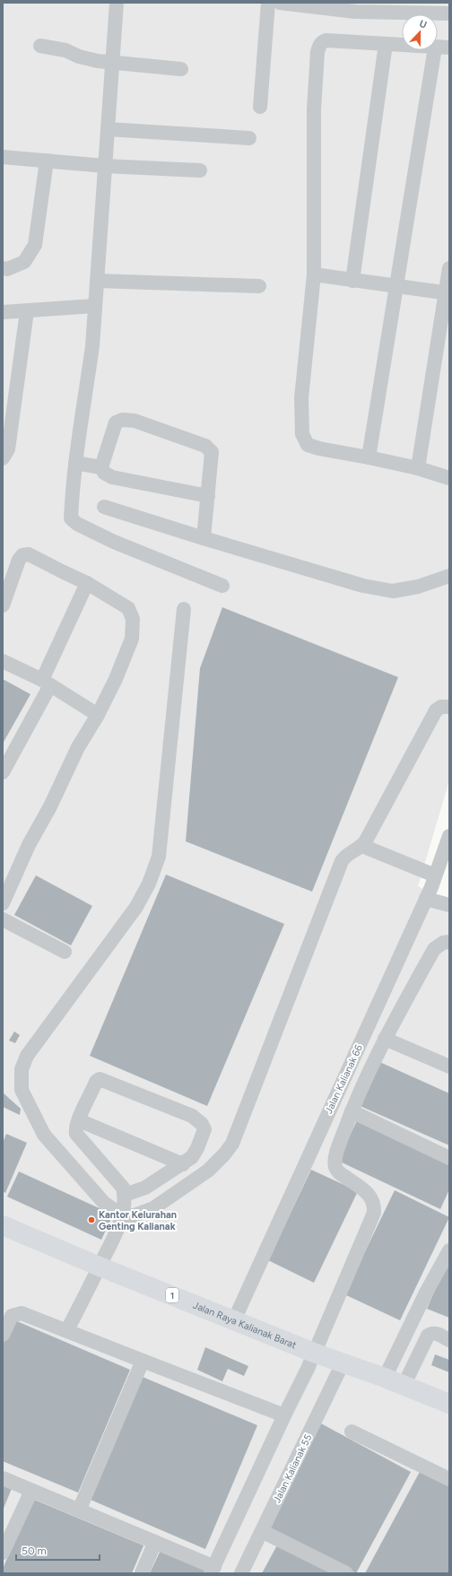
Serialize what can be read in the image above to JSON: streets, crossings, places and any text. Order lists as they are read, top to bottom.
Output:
{
  "streets": {
    "highway": ["1", "Jalan Raya Kalianak Barat"],
    "lane": ["Jalan Kalianak 66", "Jalan Kalianak 55"]
  },
  "crossings": [
    ["Jalan Kalianak 66", "Jalan Raya Kalianak Barat"],
    ["Jalan Raya Kalianak Barat", "Jalan Kalianak 55"]
  ],
  "places": ["Kantor Kelurahan Genting Kalianak"],
  "scale_bar": "50 m",
  "north": "top"
}
